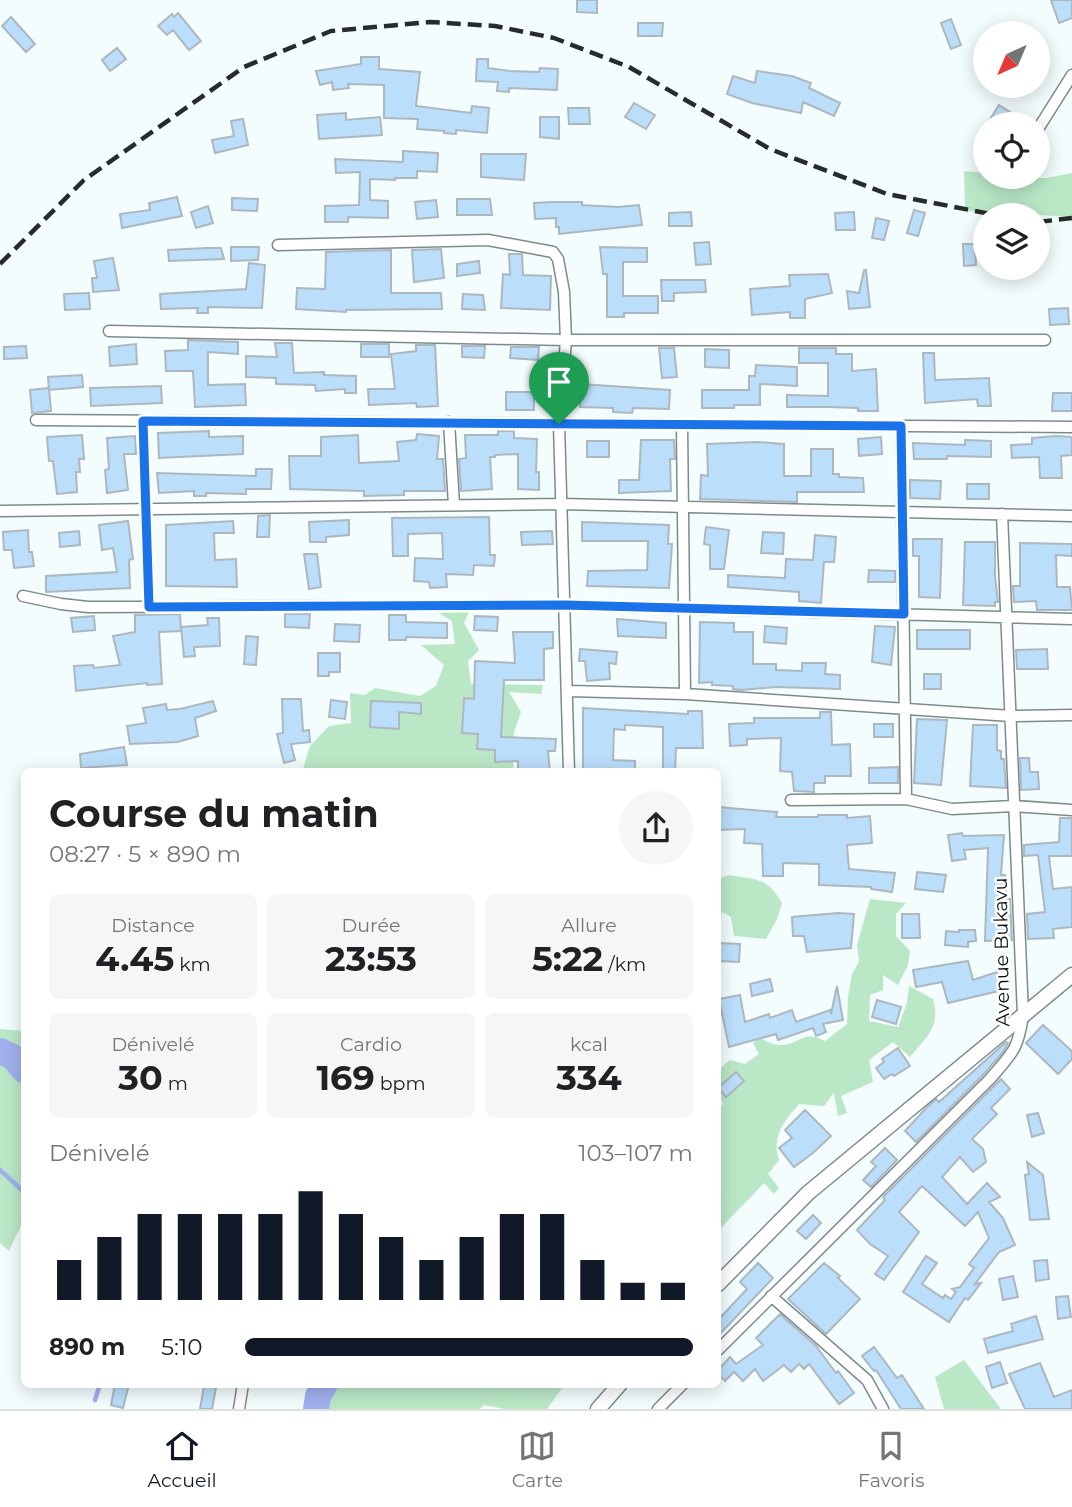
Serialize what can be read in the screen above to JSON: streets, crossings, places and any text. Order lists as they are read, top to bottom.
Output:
{
  "streets": {
    "street": ["Avenue Bukavu"]
  },
  "north": "bottom left",
  "page": {
    "heading": ["Course du matin", "08:27 · 5 × 890 m"],
    "stats": [
      ["Distance", "4.45 km"],
      ["Durée", "23:53"],
      ["Allure", "5:22 /km"],
      ["Dénivelé", "30 m"],
      ["Cardio", "169 bpm"],
      ["kcal", "334"]
    ],
    "chart": ["Dénivelé", "103–107 m"],
    "list": [
      {
        "name": "890 m",
        "note": "5:10"
      }
    ],
    "tabs": ["Accueil", "Carte", "Favoris"]
  }
}
